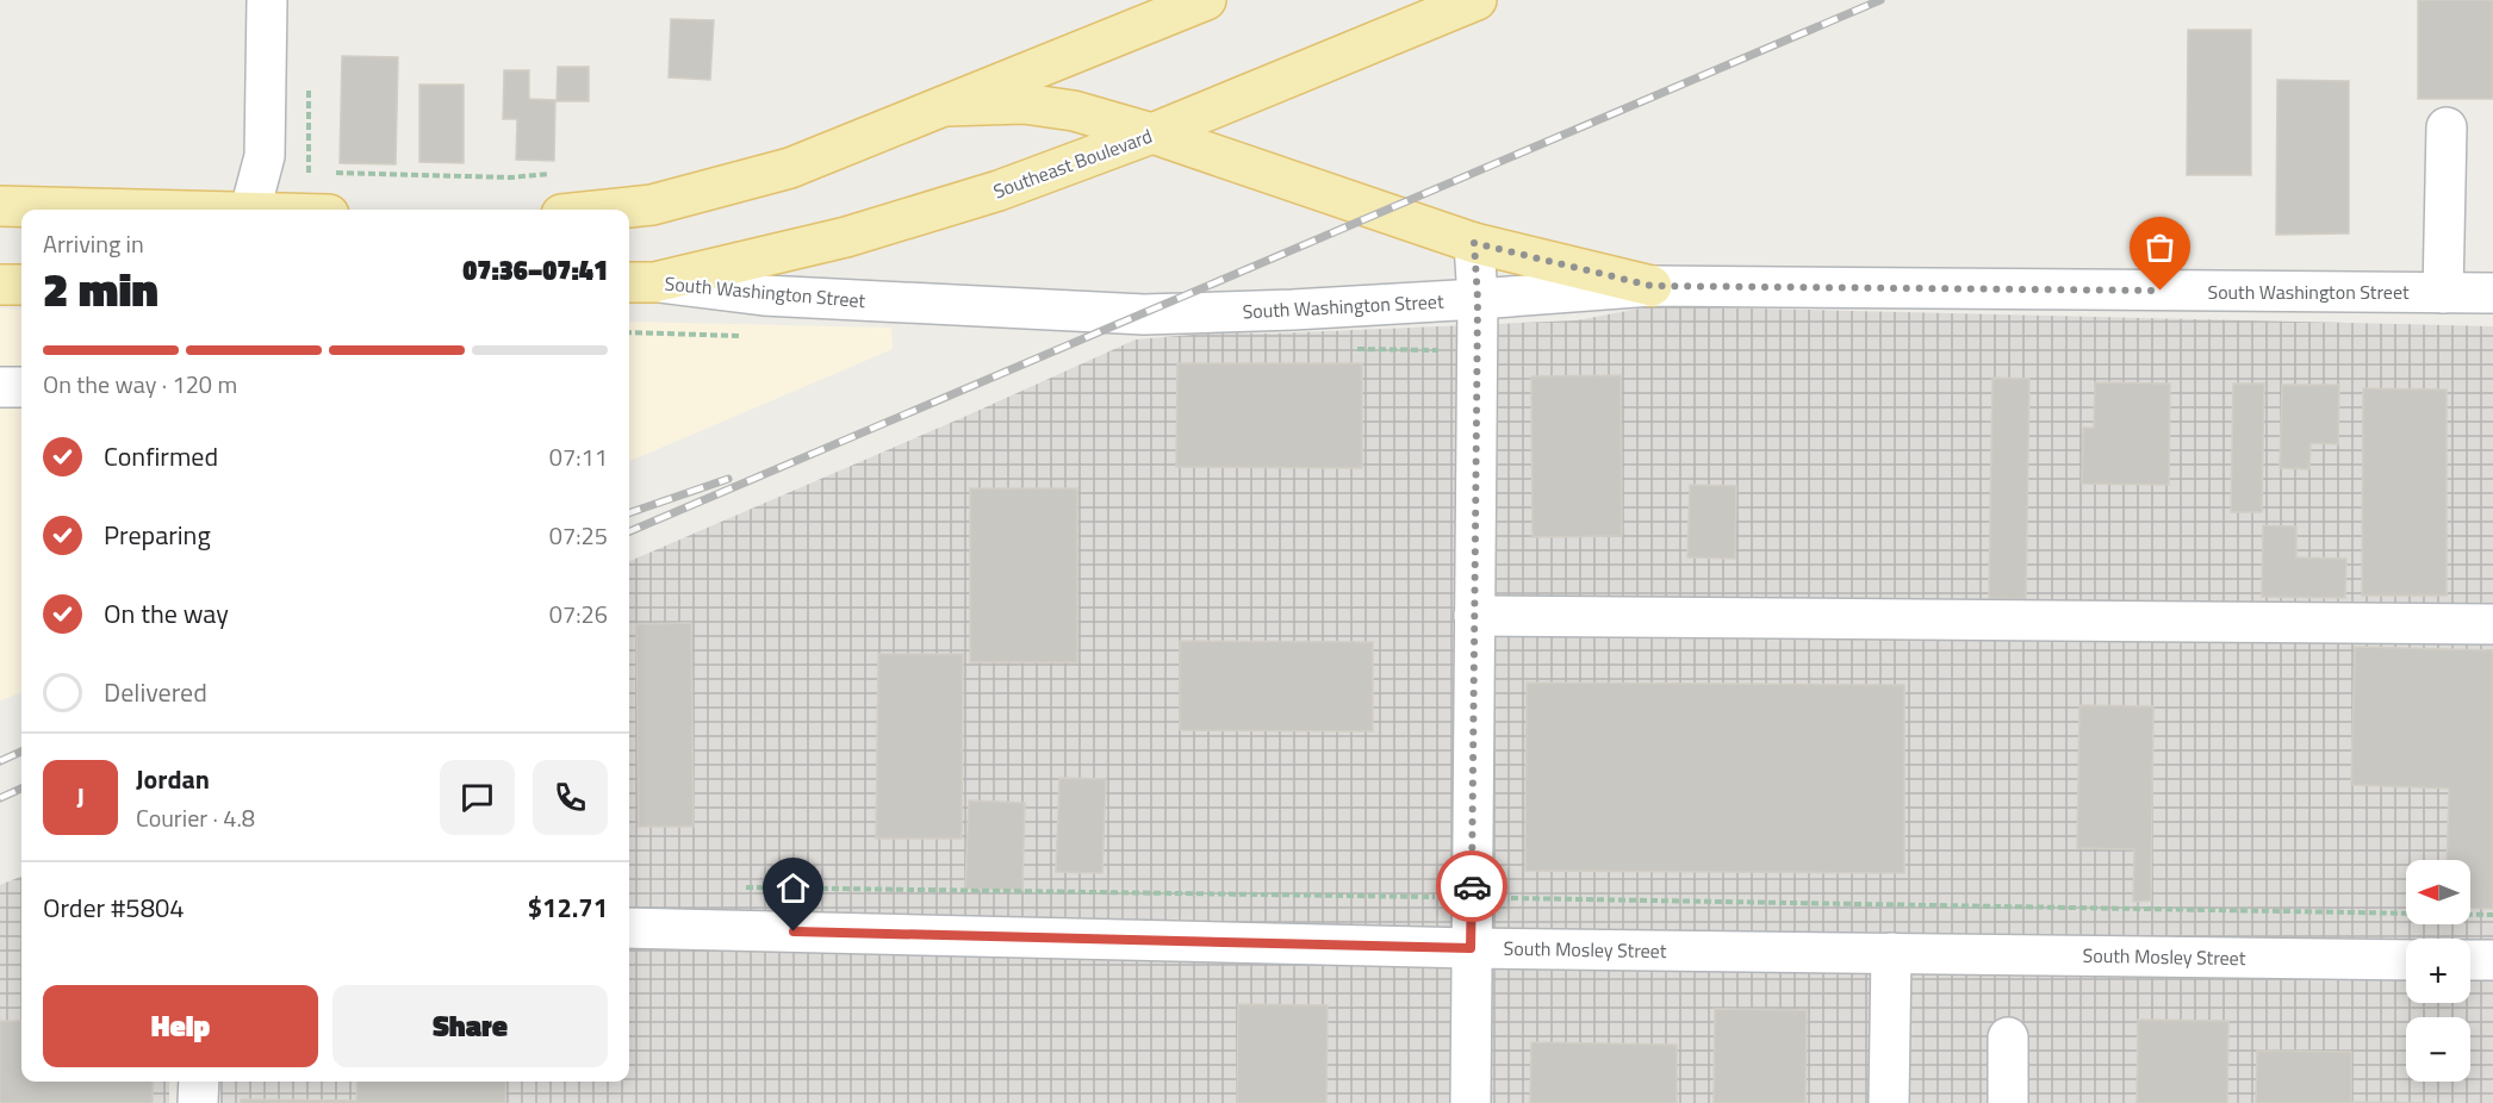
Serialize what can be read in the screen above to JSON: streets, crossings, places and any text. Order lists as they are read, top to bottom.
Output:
{
  "streets": {
    "main road": ["Southeast Boulevard"],
    "street": ["South Washington Street", "South Mosley Street"]
  },
  "crossings": [
    ["Southeast Boulevard", "South Washington Street"]
  ],
  "north": "left",
  "page": {
    "heading": ["2 min", "Arriving in", "07:36–07:41"],
    "panel": [
      "Jordan",
      "Courier · 4.8",
      "Order #5804",
      "$12.71"
    ],
    "bar": "On the way · 120 m",
    "list": [
      ["Confirmed", "07:11"],
      ["Preparing", "07:25"],
      ["On the way", "07:26"],
      "Delivered"
    ],
    "round": "J",
    "map_buttons": ["+", "−"],
    "buttons": ["Help", "Share"]
  }
}
